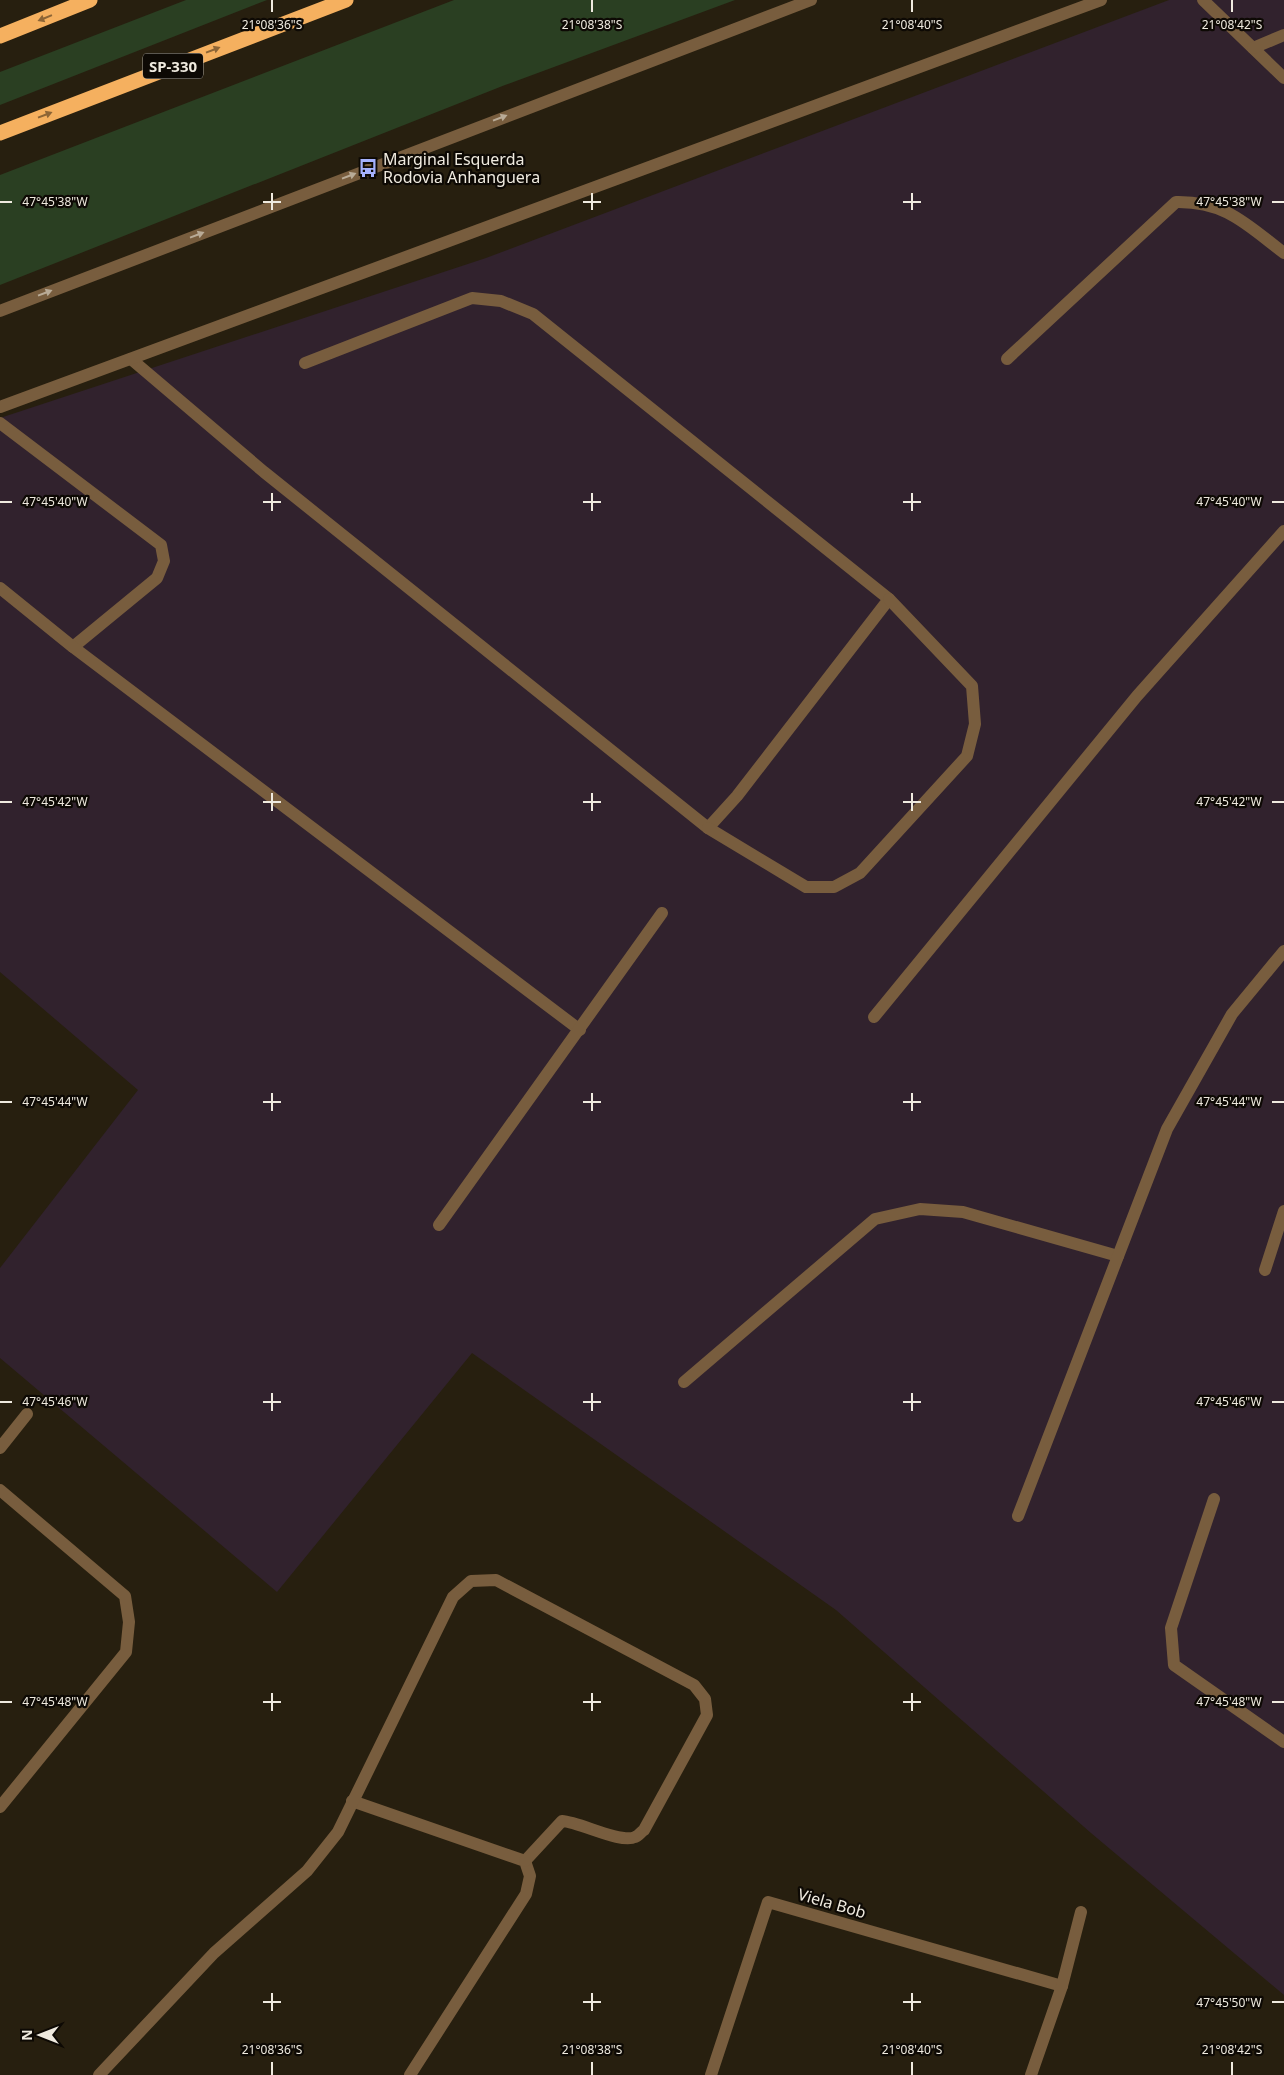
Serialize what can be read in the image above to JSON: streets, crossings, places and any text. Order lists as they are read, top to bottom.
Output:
{
  "streets": {
    "highway": ["SP-330"],
    "street": ["Viela Bob"]
  },
  "places": {
    "bus stop": ["Marginal Esquerda Rodovia Anhanguera"]
  },
  "north": "left",
  "coordinates": [
    "21°08'36\"S",
    "21°08'38\"S",
    "21°08'40\"S",
    "21°08'42\"S",
    "47°45'38\"W",
    "47°45'40\"W",
    "47°45'42\"W",
    "47°45'44\"W",
    "47°45'46\"W",
    "47°45'48\"W",
    "47°45'50\"W"
  ]
}
